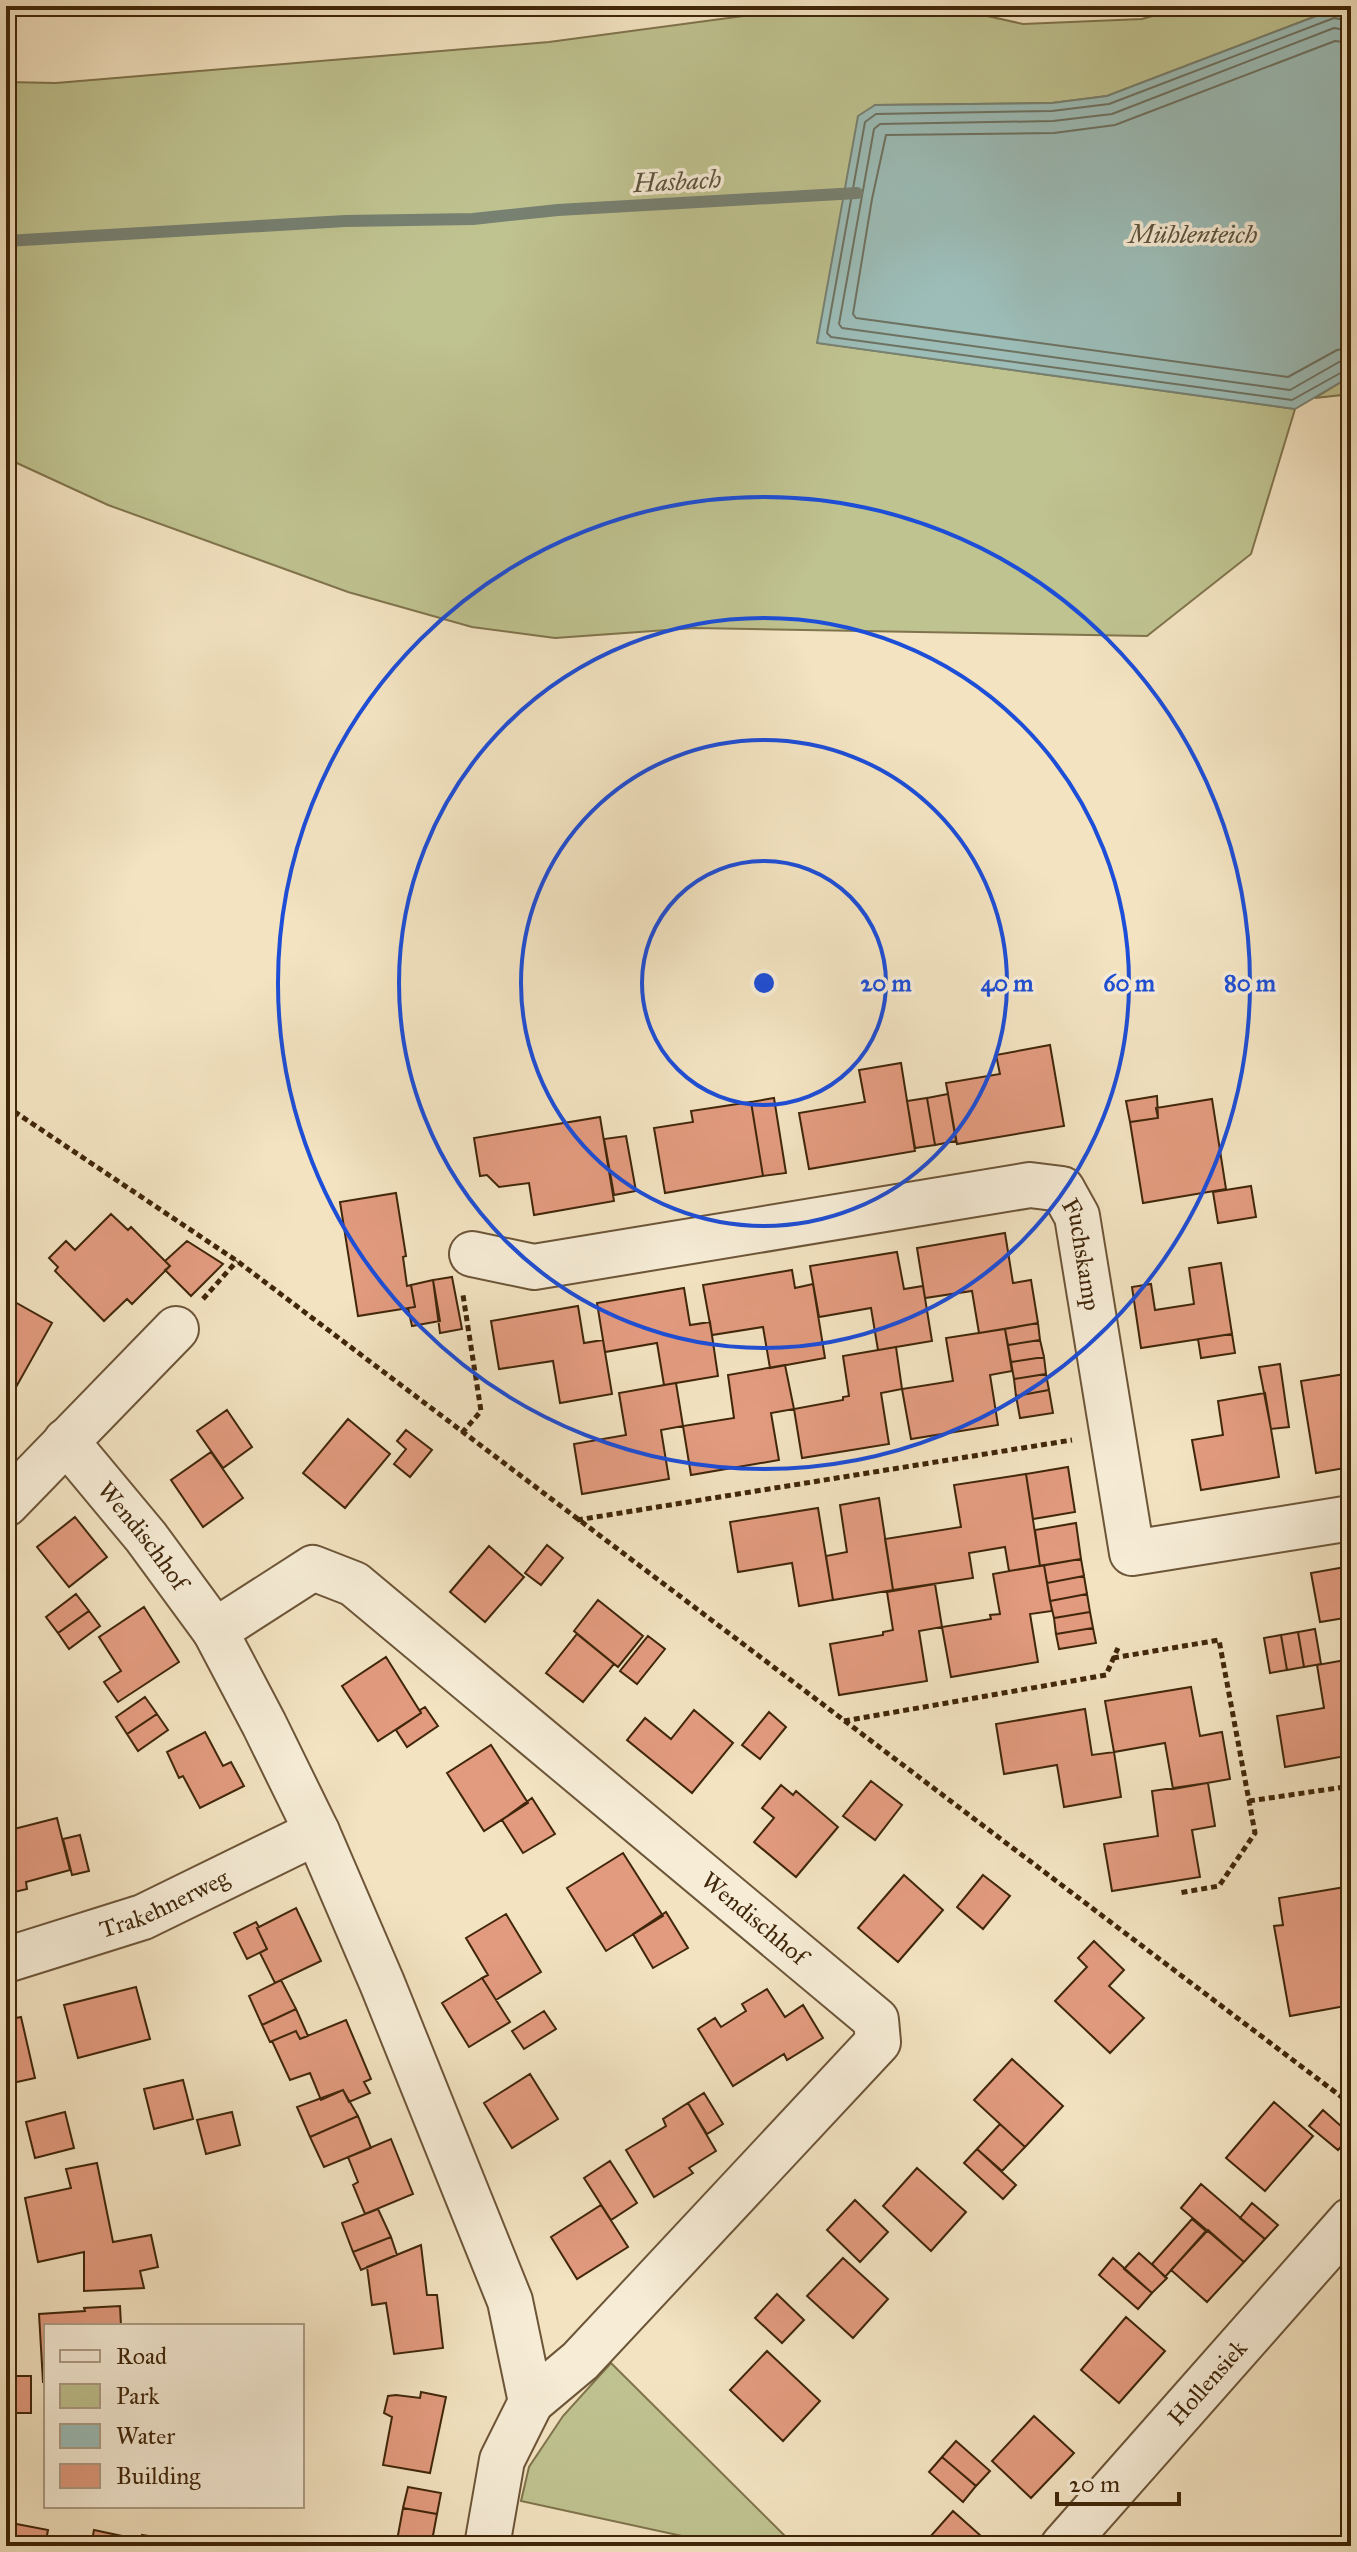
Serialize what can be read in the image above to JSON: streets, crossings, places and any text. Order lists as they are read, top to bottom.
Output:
{
  "streets": {
    "street": [
      "Fuchskamp",
      "Wendischhof",
      "Trakehnerweg",
      "Hollensiek"
    ]
  },
  "crossings": [
    ["Wendischhof", "Trakehnerweg"]
  ],
  "water": ["Hasbach", "Mühlenteich"],
  "legend": [
    "Road",
    "Park",
    "Water",
    "Building"
  ],
  "scale_bar": "20 m",
  "rings": [
    "20 m",
    "40 m",
    "60 m",
    "80 m"
  ]
}
